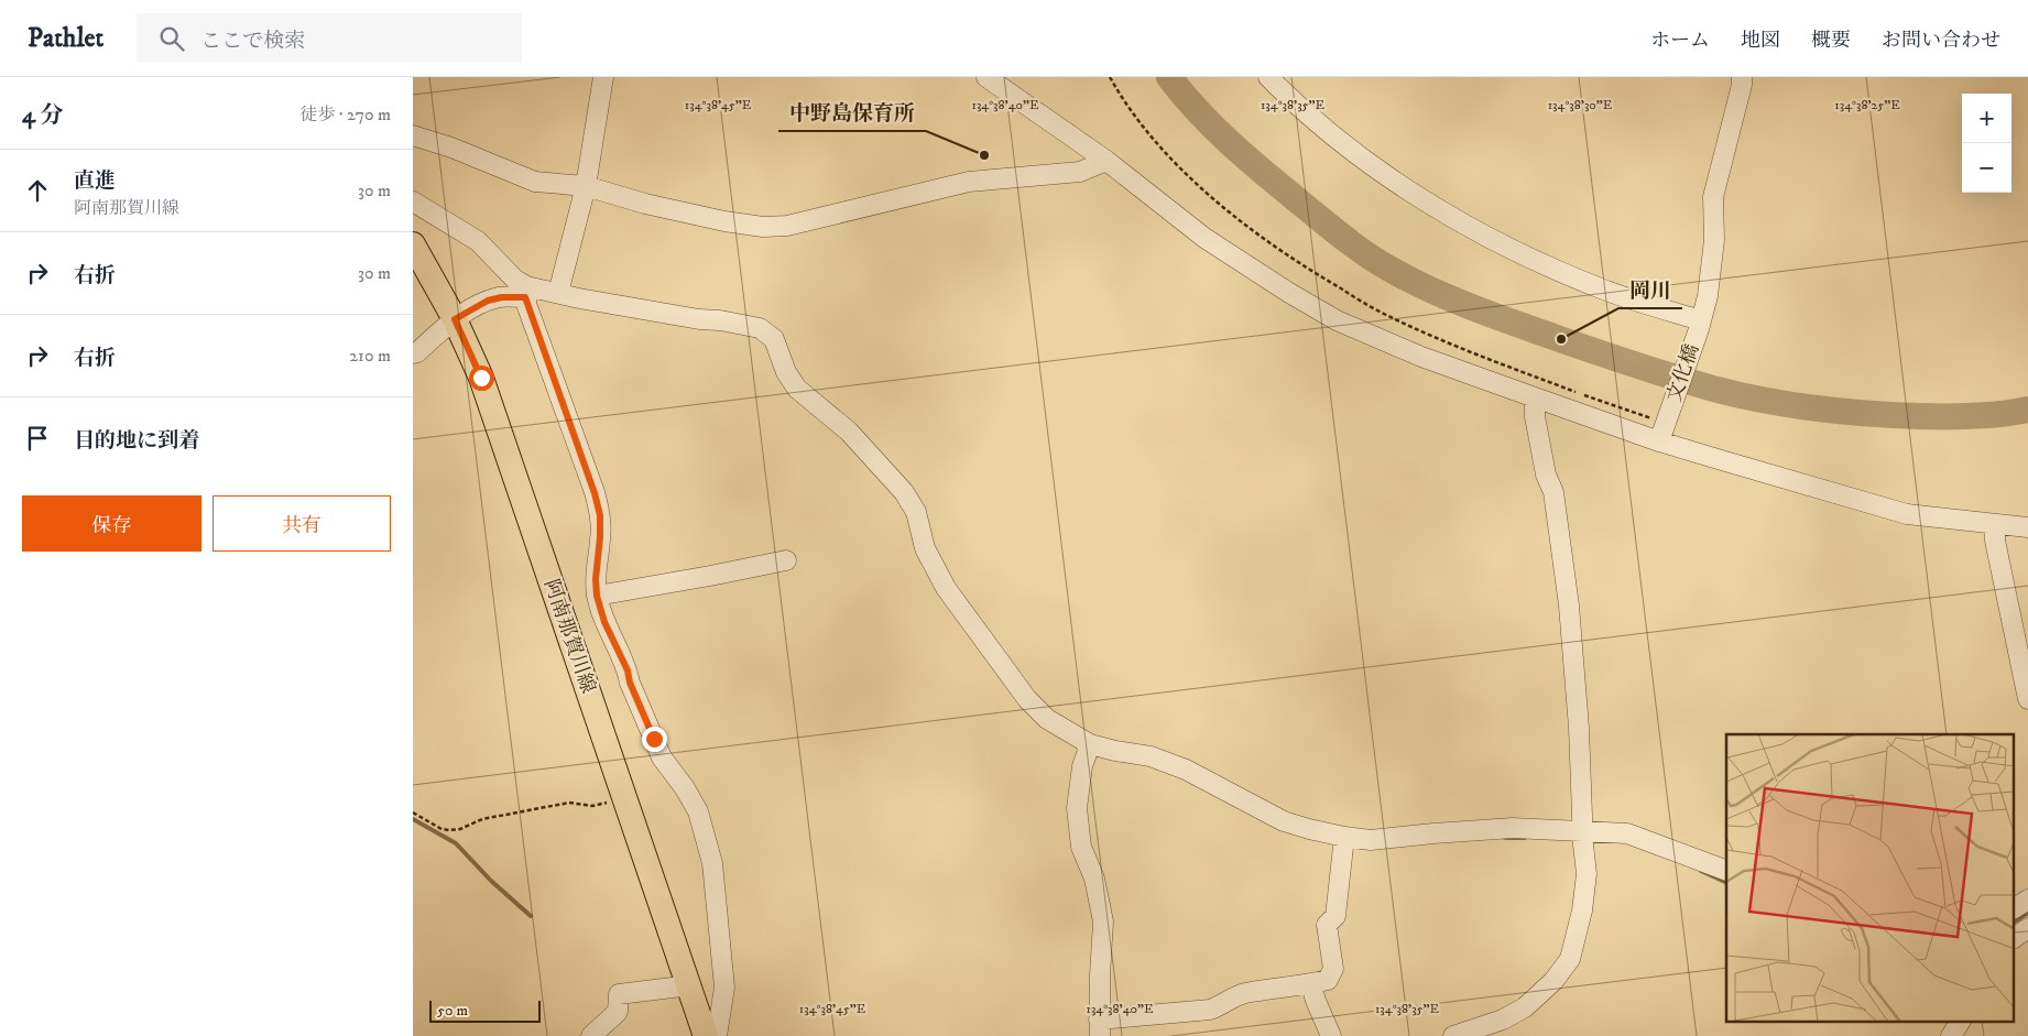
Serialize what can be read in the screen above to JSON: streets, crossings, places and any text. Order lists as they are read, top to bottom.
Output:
{
  "streets": {
    "main road": ["阿南那賀川線"],
    "street": ["文化橋"]
  },
  "places": ["中野島保育所", "岡川"],
  "scale_bar": "50 m",
  "page": {
    "header": "Pathlet",
    "search": "ここで検索",
    "nav": [
      "ホーム",
      "地図",
      "概要",
      "お問い合わせ"
    ],
    "heading": ["4 分", "徒歩 · 270 m"],
    "map_buttons": ["+", "−"],
    "list": [
      ["直進", "阿南那賀川線", "30 m"],
      ["右折", "30 m"],
      ["右折", "210 m"],
      "目的地に到着"
    ],
    "buttons": ["保存", "共有"],
    "scale": "50 m"
  },
  "coordinates": [
    "134°38'45\"E",
    "134°38'40\"E",
    "134°38'35\"E",
    "134°38'30\"E",
    "134°38'25\"E"
  ]
}
